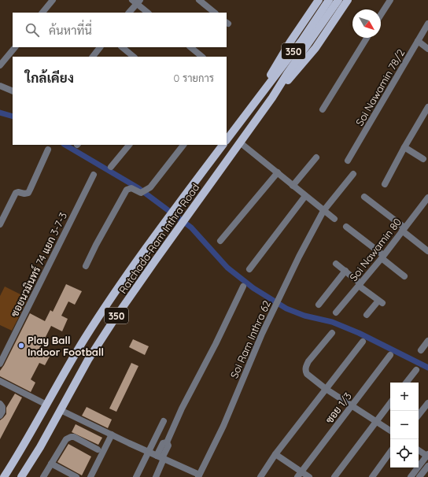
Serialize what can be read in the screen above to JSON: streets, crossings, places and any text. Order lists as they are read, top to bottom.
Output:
{
  "streets": {
    "main road": ["350", "Ratchada-Ram Inthra Road"],
    "street": [
      "Soi Nawamin 78/2",
      "Soi Nawamin 80",
      "ซอยนวมินทร์ 74 แยก 3-7-3",
      "Soi Ram Inthra 62",
      "ซอย 1/3"
    ]
  },
  "places": ["Play Ball Indoor Football"],
  "north": "bottom right",
  "page": {
    "search": "ค้นหาที่นี่",
    "heading": ["ใกล้เคียง", "0 รายการ"],
    "map_buttons": ["+", "−"]
  }
}
